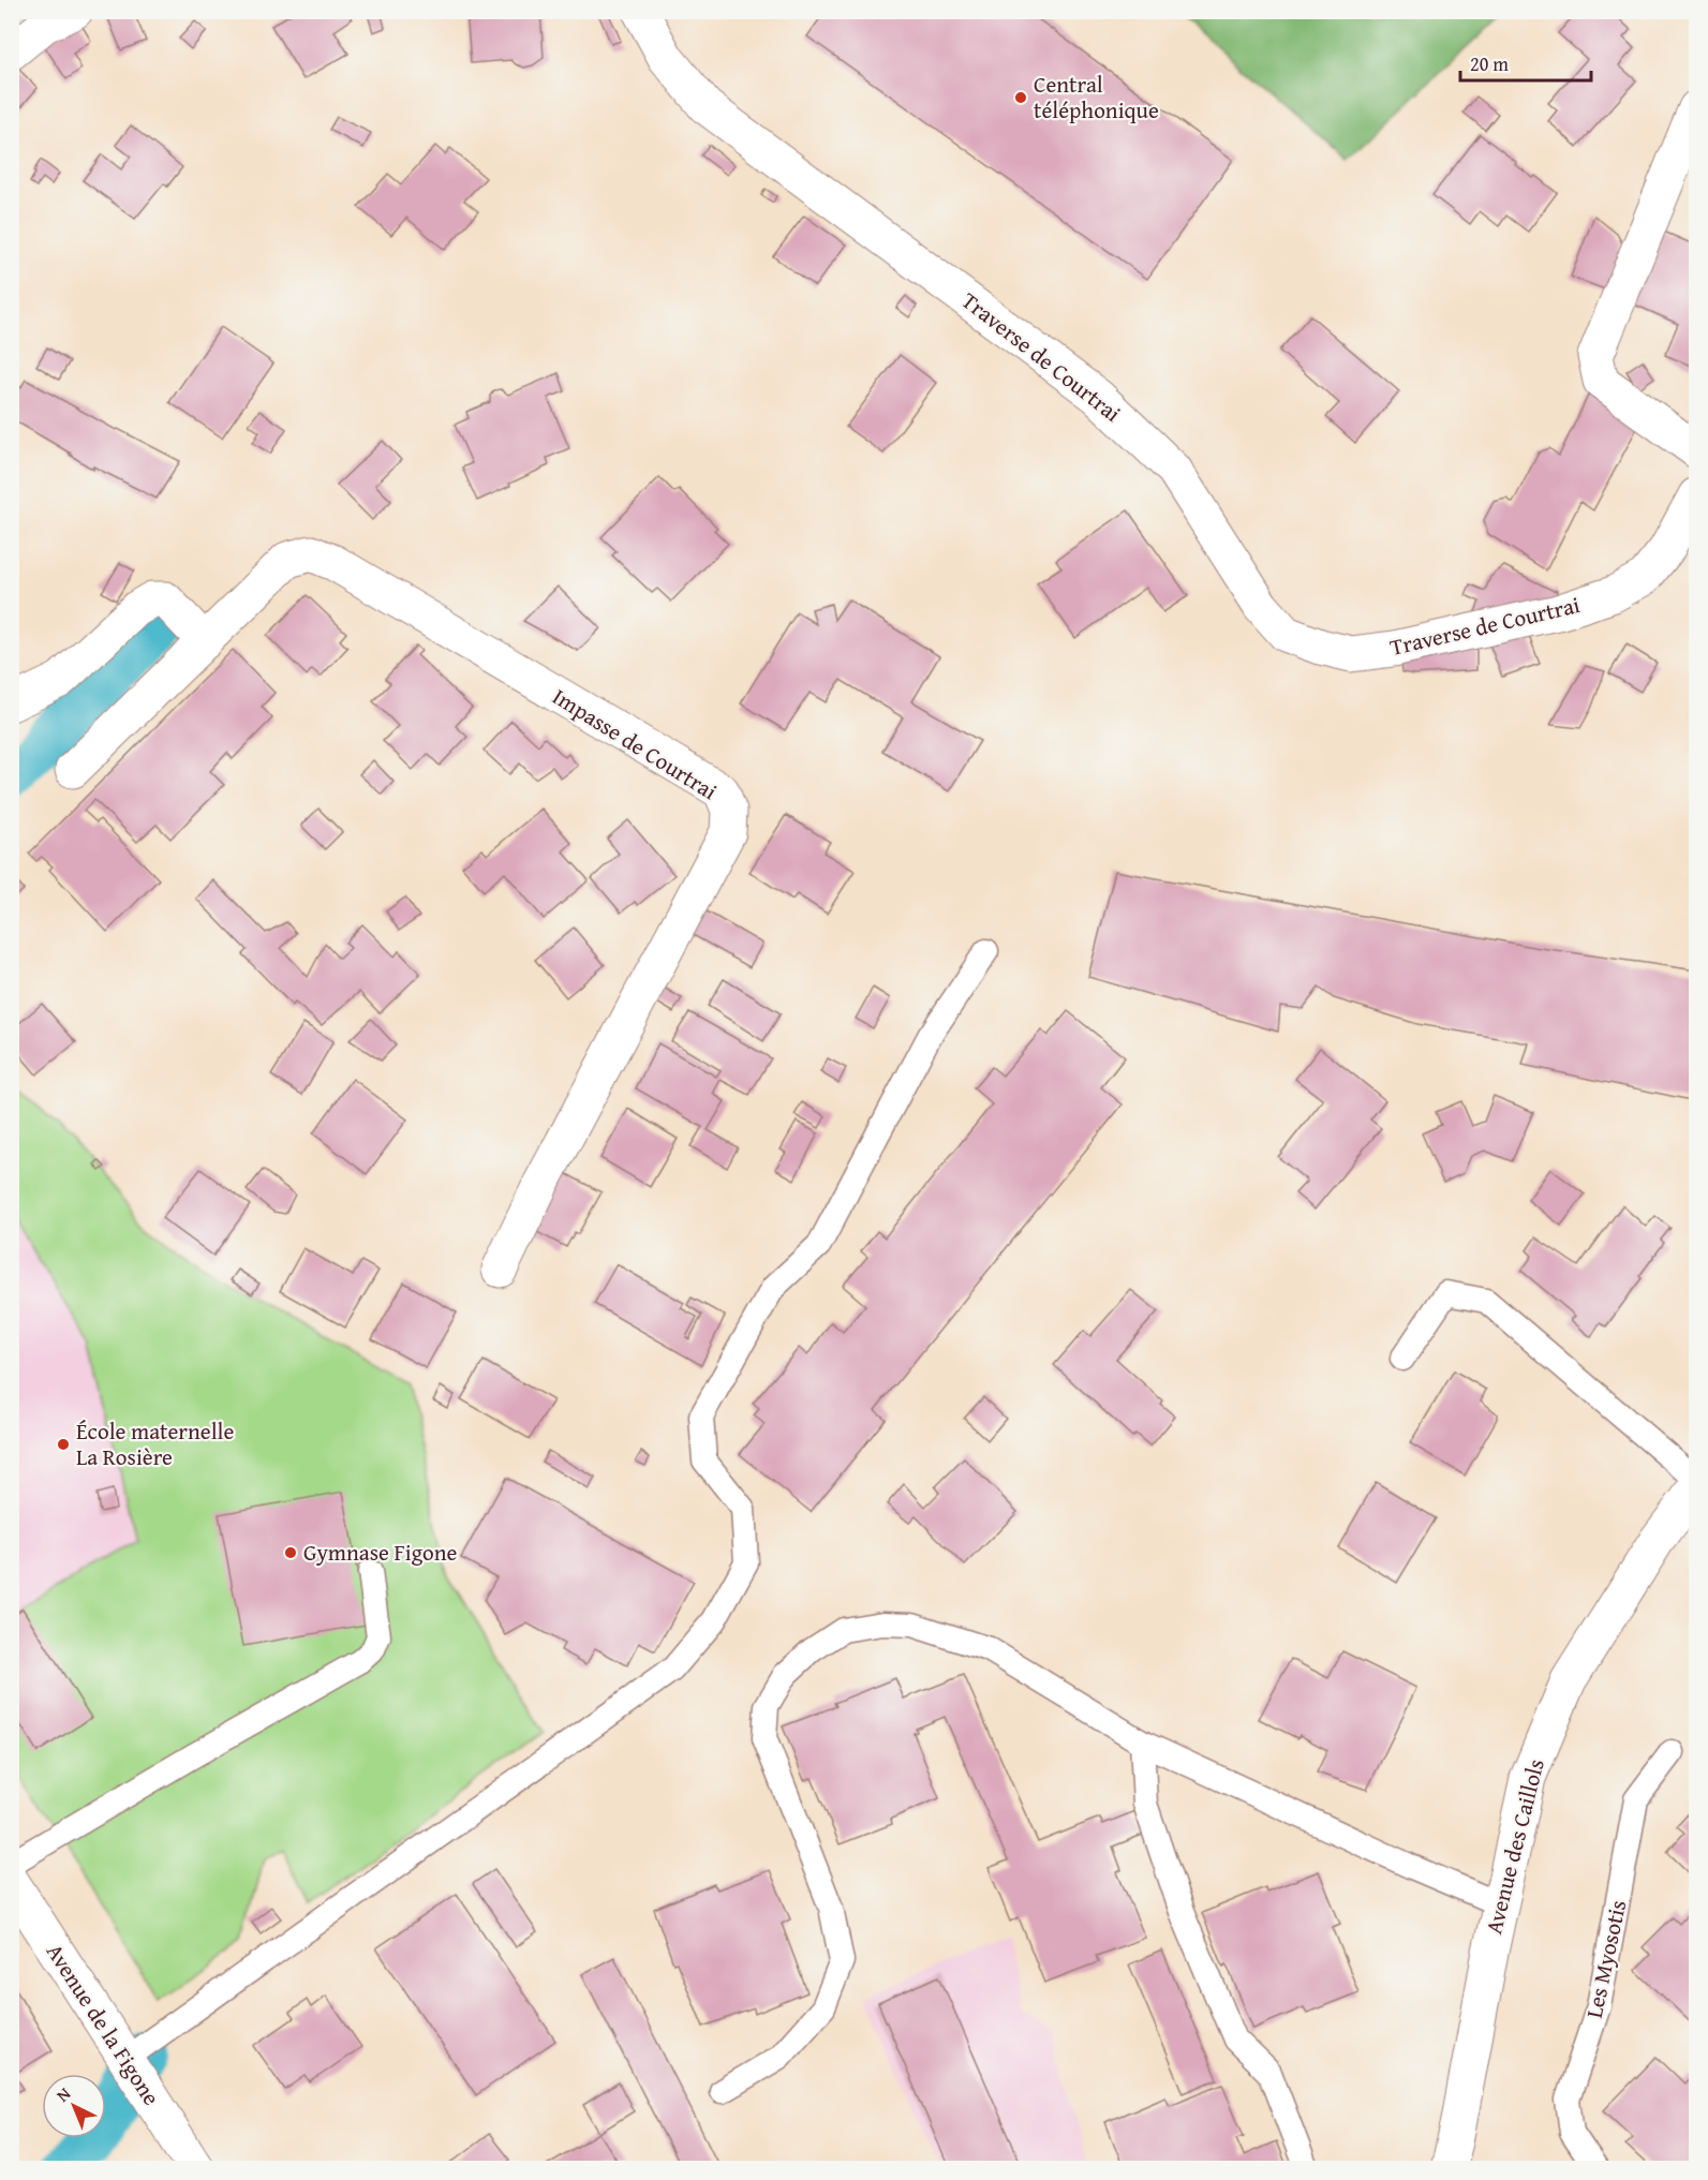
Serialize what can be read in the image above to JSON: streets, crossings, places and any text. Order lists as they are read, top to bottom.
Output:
{
  "streets": {
    "street": [
      "Traverse de Courtrai",
      "Impasse de Courtrai",
      "Avenue des Caillols",
      "Avenue de la Figone"
    ],
    "lane": ["Les Myosotis"]
  },
  "places": ["Central téléphonique", "École maternelle La Rosière", "Gymnase Figone"],
  "scale_bar": "20 m",
  "north": "top left"
}
